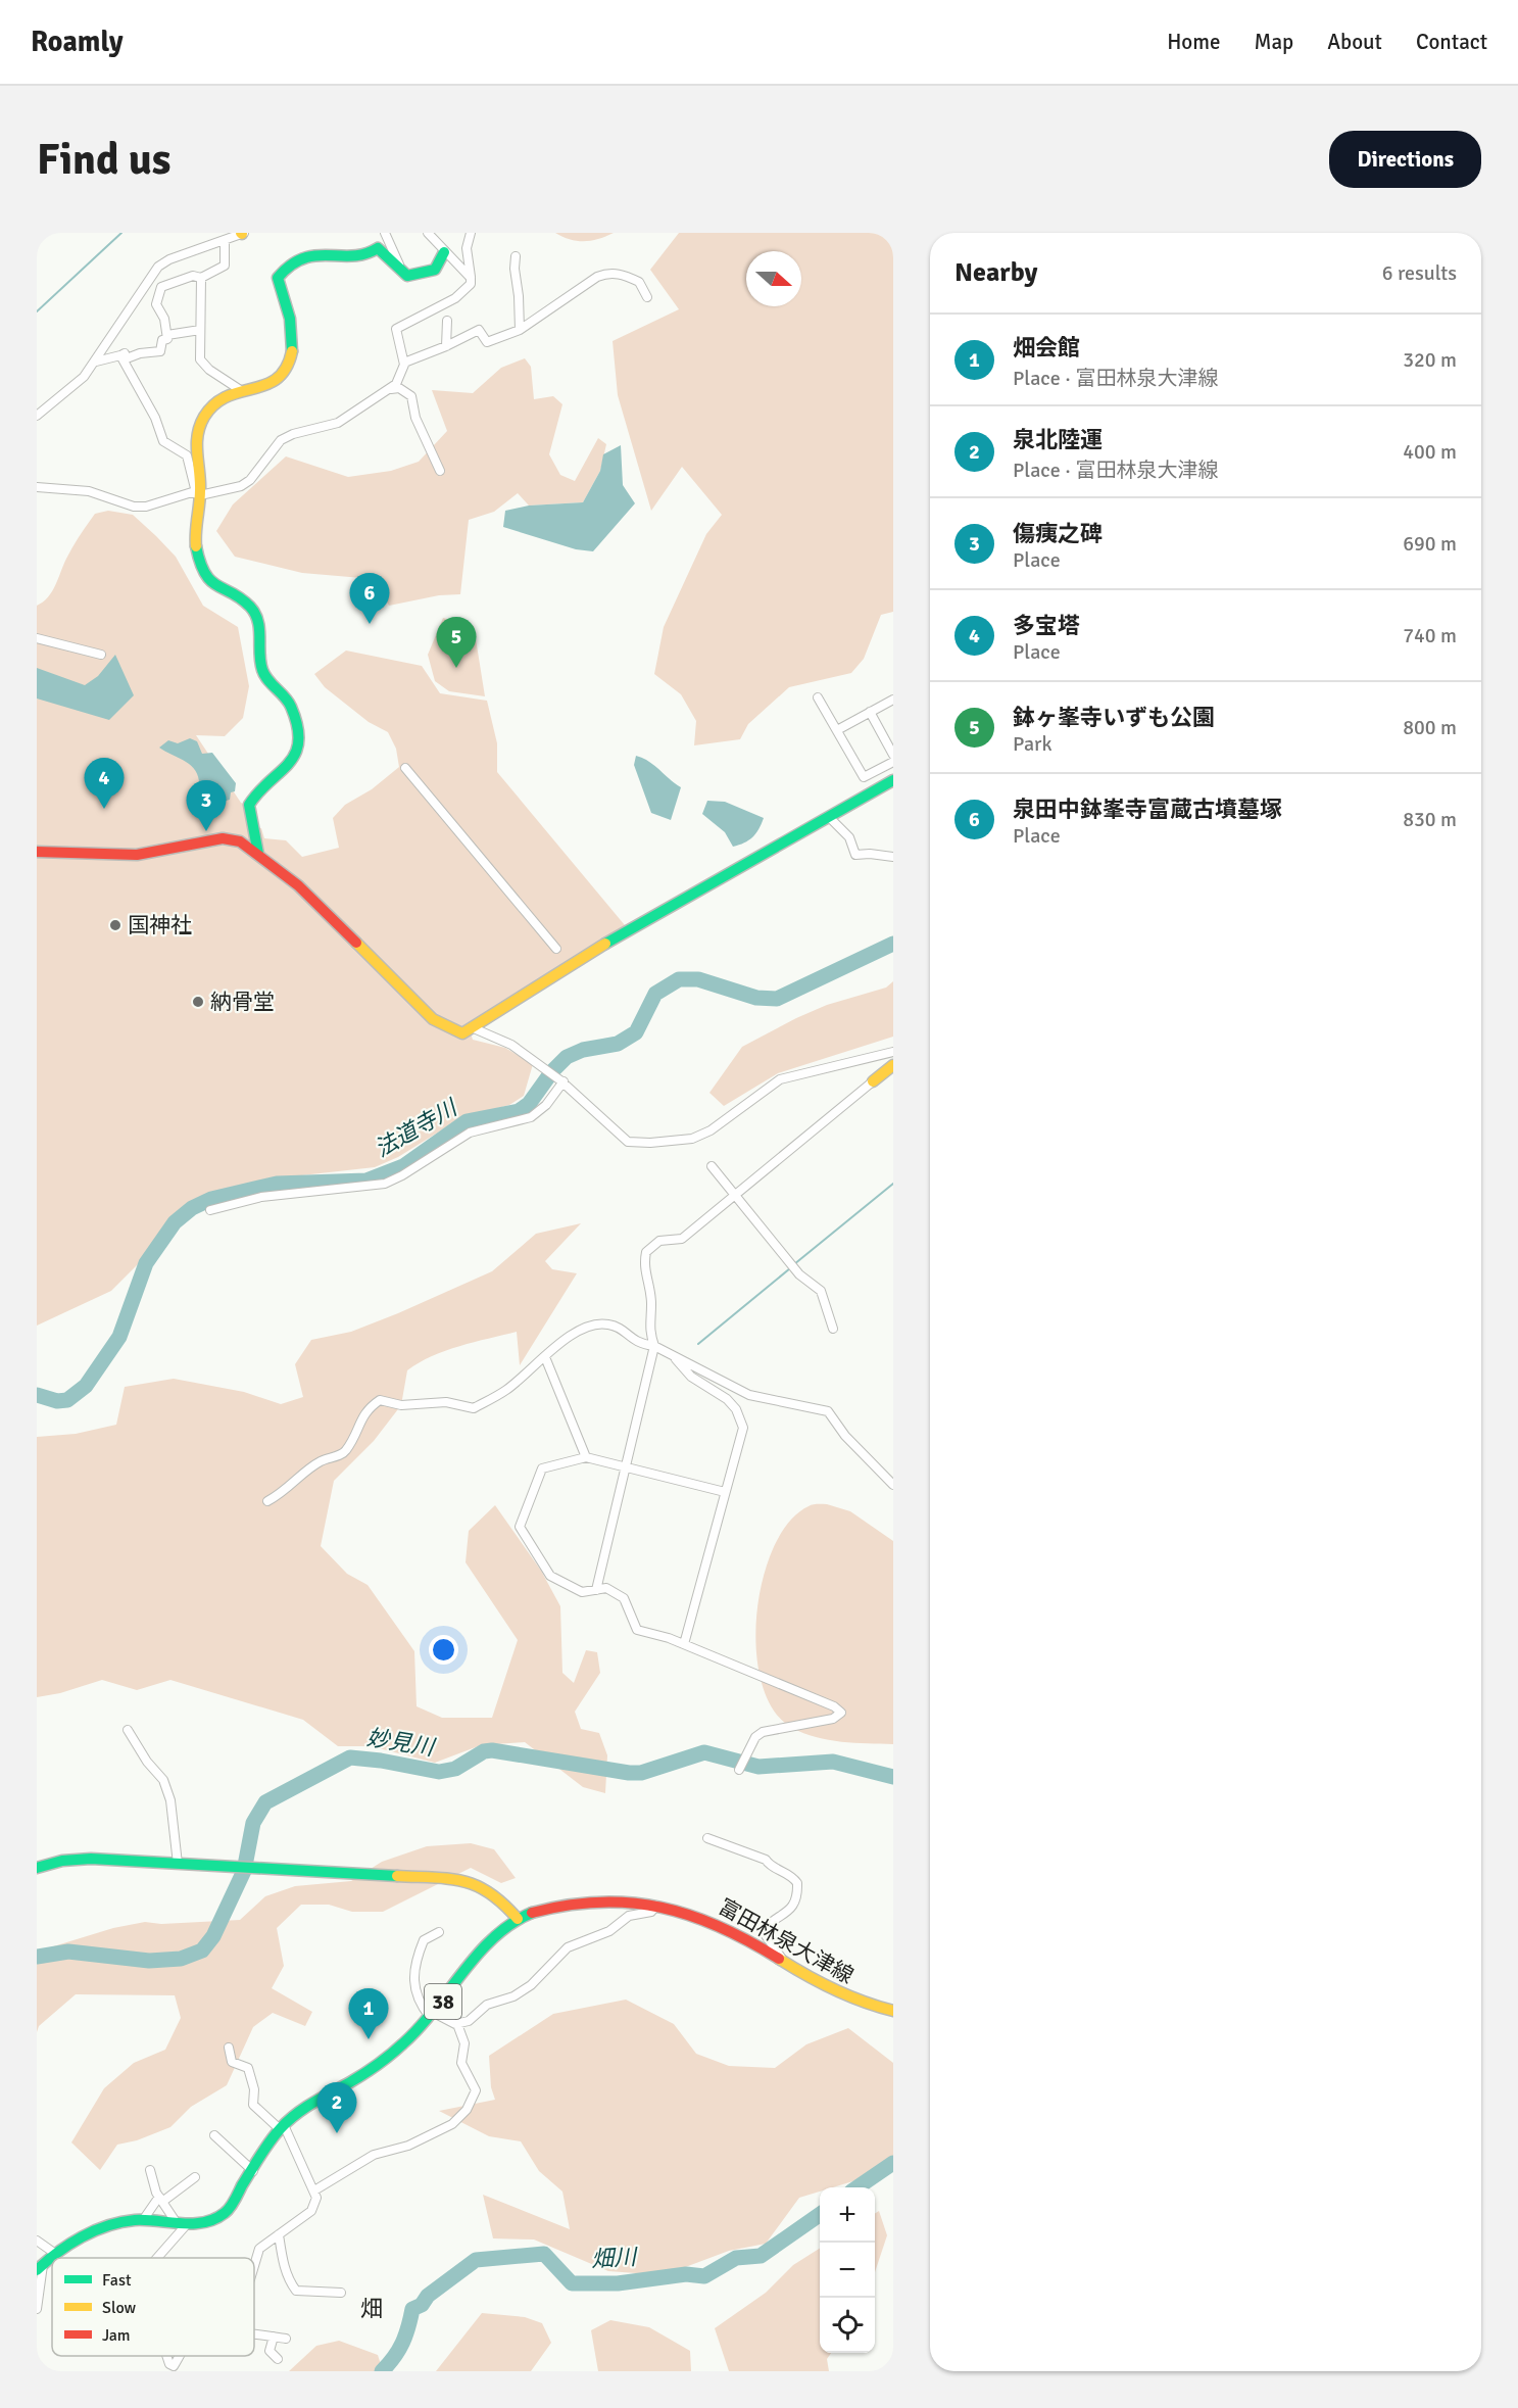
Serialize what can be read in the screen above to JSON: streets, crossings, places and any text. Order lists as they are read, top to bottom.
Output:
{
  "streets": {
    "street": ["富田林泉大津線", "38"]
  },
  "districts": ["畑"],
  "water": ["法道寺川", "妙見川", "畑川"],
  "places": ["国神社", "納骨堂"],
  "legend": ["Fast", "Slow", "Jam"],
  "north": "right",
  "page": {
    "header": "Roamly",
    "nav": [
      "Home",
      "Map",
      "About",
      "Contact"
    ],
    "buttons": "Directions",
    "title": "Find us",
    "heading": ["Nearby", "6 results"],
    "list": [
      {
        "mark": "1",
        "name": "畑会館",
        "note": "Place · 富田林泉大津線",
        "value": "320 m"
      },
      {
        "mark": "2",
        "name": "泉北陸運",
        "note": "Place · 富田林泉大津線",
        "value": "400 m"
      },
      {
        "mark": "3",
        "name": "傷痍之碑",
        "note": "Place",
        "value": "690 m"
      },
      {
        "mark": "4",
        "name": "多宝塔",
        "note": "Place",
        "value": "740 m"
      },
      {
        "mark": "5",
        "name": "鉢ヶ峯寺いずも公園",
        "note": "Park",
        "value": "800 m"
      },
      {
        "mark": "6",
        "name": "泉田中鉢峯寺富蔵古墳墓塚",
        "note": "Place",
        "value": "830 m"
      }
    ],
    "pins": [
      "6",
      "5",
      "4",
      "3",
      "1",
      "2"
    ],
    "map_buttons": ["+", "−"]
  }
}
